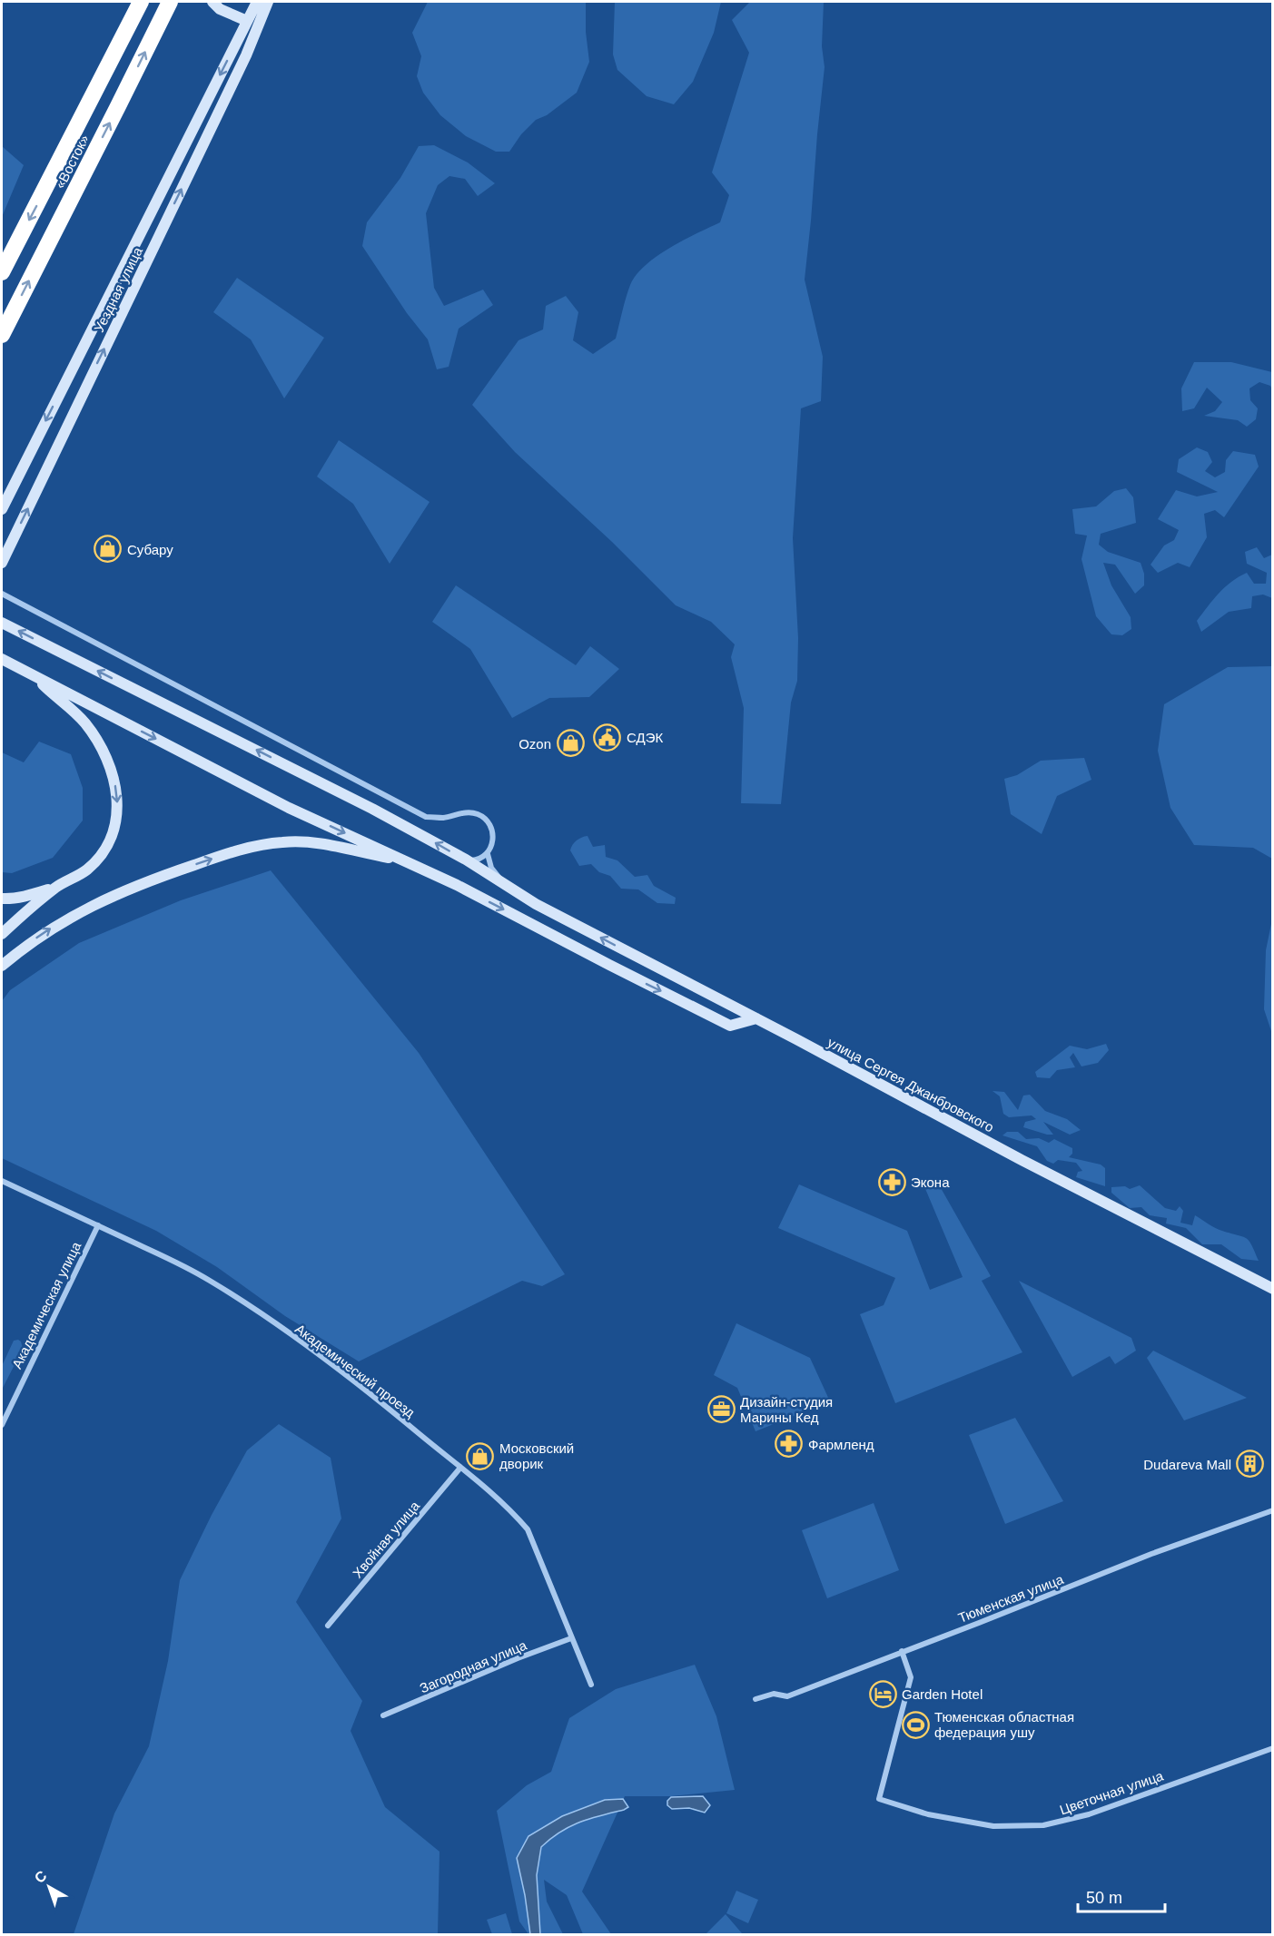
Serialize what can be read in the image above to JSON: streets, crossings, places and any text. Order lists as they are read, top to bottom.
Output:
{
  "streets": {
    "highway": ["«Восток»"],
    "street": [
      "Уездная улица",
      "улица Сергея Джанбровского",
      "Академическая улица",
      "Академический проезд",
      "Хвойная улица",
      "Тюменская улица",
      "Загородная улица",
      "Цветочная улица"
    ]
  },
  "crossings": [
    ["Академическая улица", "Академический проезд"],
    ["Академический проезд", "Хвойная улица"],
    ["Академический проезд", "Загородная улица"],
    ["Тюменская улица", "Цветочная улица"]
  ],
  "places": {
    "shop": ["Субару", "Ozon", "Московский дворик"],
    "public building": ["СДЭК"],
    "pharmacy": ["Экона", "Фармленд"],
    "office": ["Дизайн-студия Марины Кед"],
    "building": ["Dudareva Mall"],
    "hotel": ["Garden Hotel"],
    "sports": ["Тюменская областная федерация ушу"]
  },
  "scale_bar": "50 m",
  "north": "top left"
}
